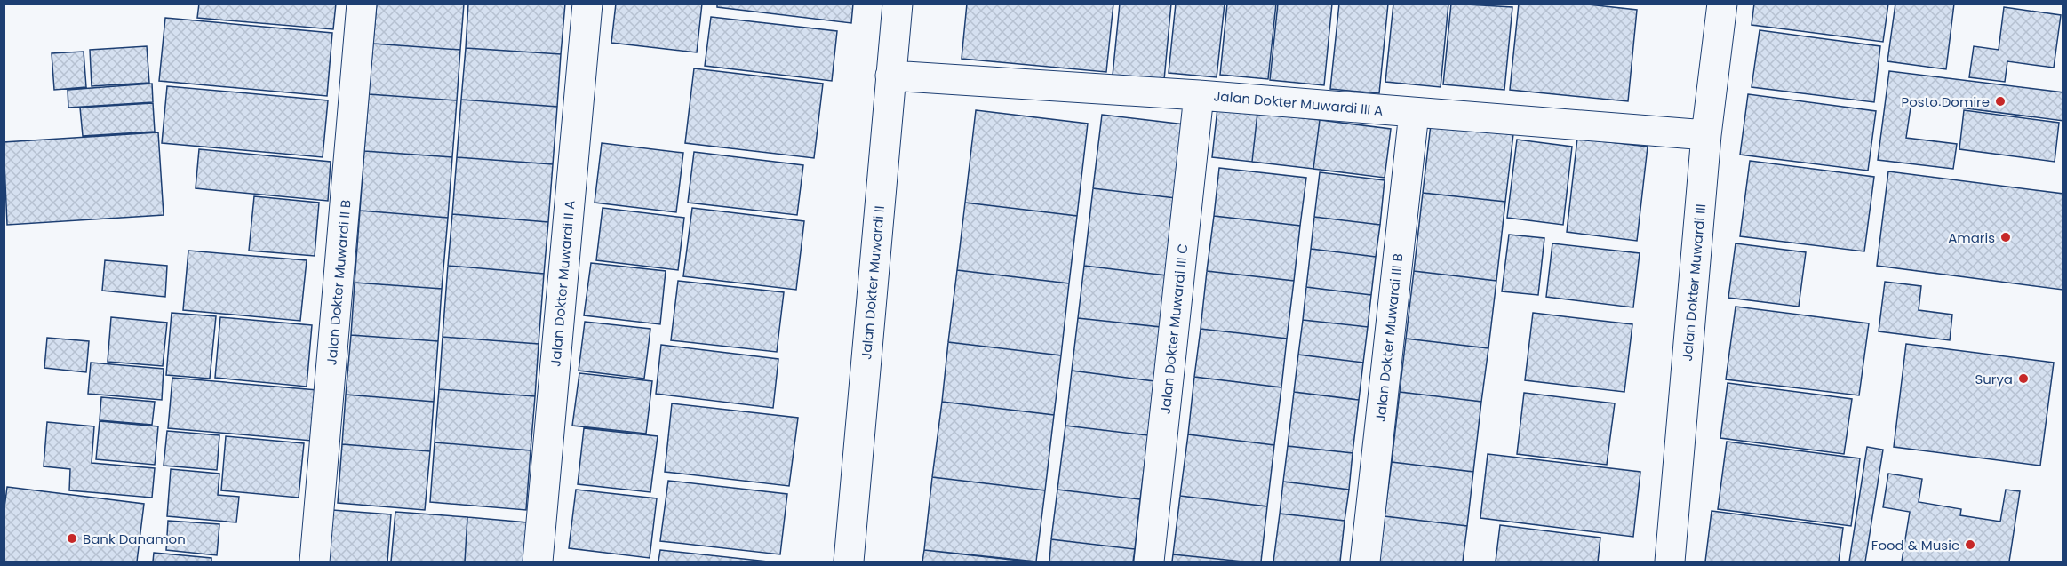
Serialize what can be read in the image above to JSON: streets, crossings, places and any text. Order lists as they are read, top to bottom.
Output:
{
  "streets": {
    "street": [
      "Jalan Dokter Muwardi III A",
      "Jalan Dokter Muwardi II B",
      "Jalan Dokter Muwardi II",
      "Jalan Dokter Muwardi III",
      "Jalan Dokter Muwardi II A",
      "Jalan Dokter Muwardi III C",
      "Jalan Dokter Muwardi III B"
    ]
  },
  "crossings": [
    ["Jalan Dokter Muwardi III A", "Jalan Dokter Muwardi II"],
    ["Jalan Dokter Muwardi III A", "Jalan Dokter Muwardi III"],
    ["Jalan Dokter Muwardi III A", "Jalan Dokter Muwardi III C"],
    ["Jalan Dokter Muwardi III A", "Jalan Dokter Muwardi III B"]
  ],
  "places": [
    "Posto Domire",
    "Amaris",
    "Surya",
    "Bank Danamon",
    "Food & Music"
  ]
}
